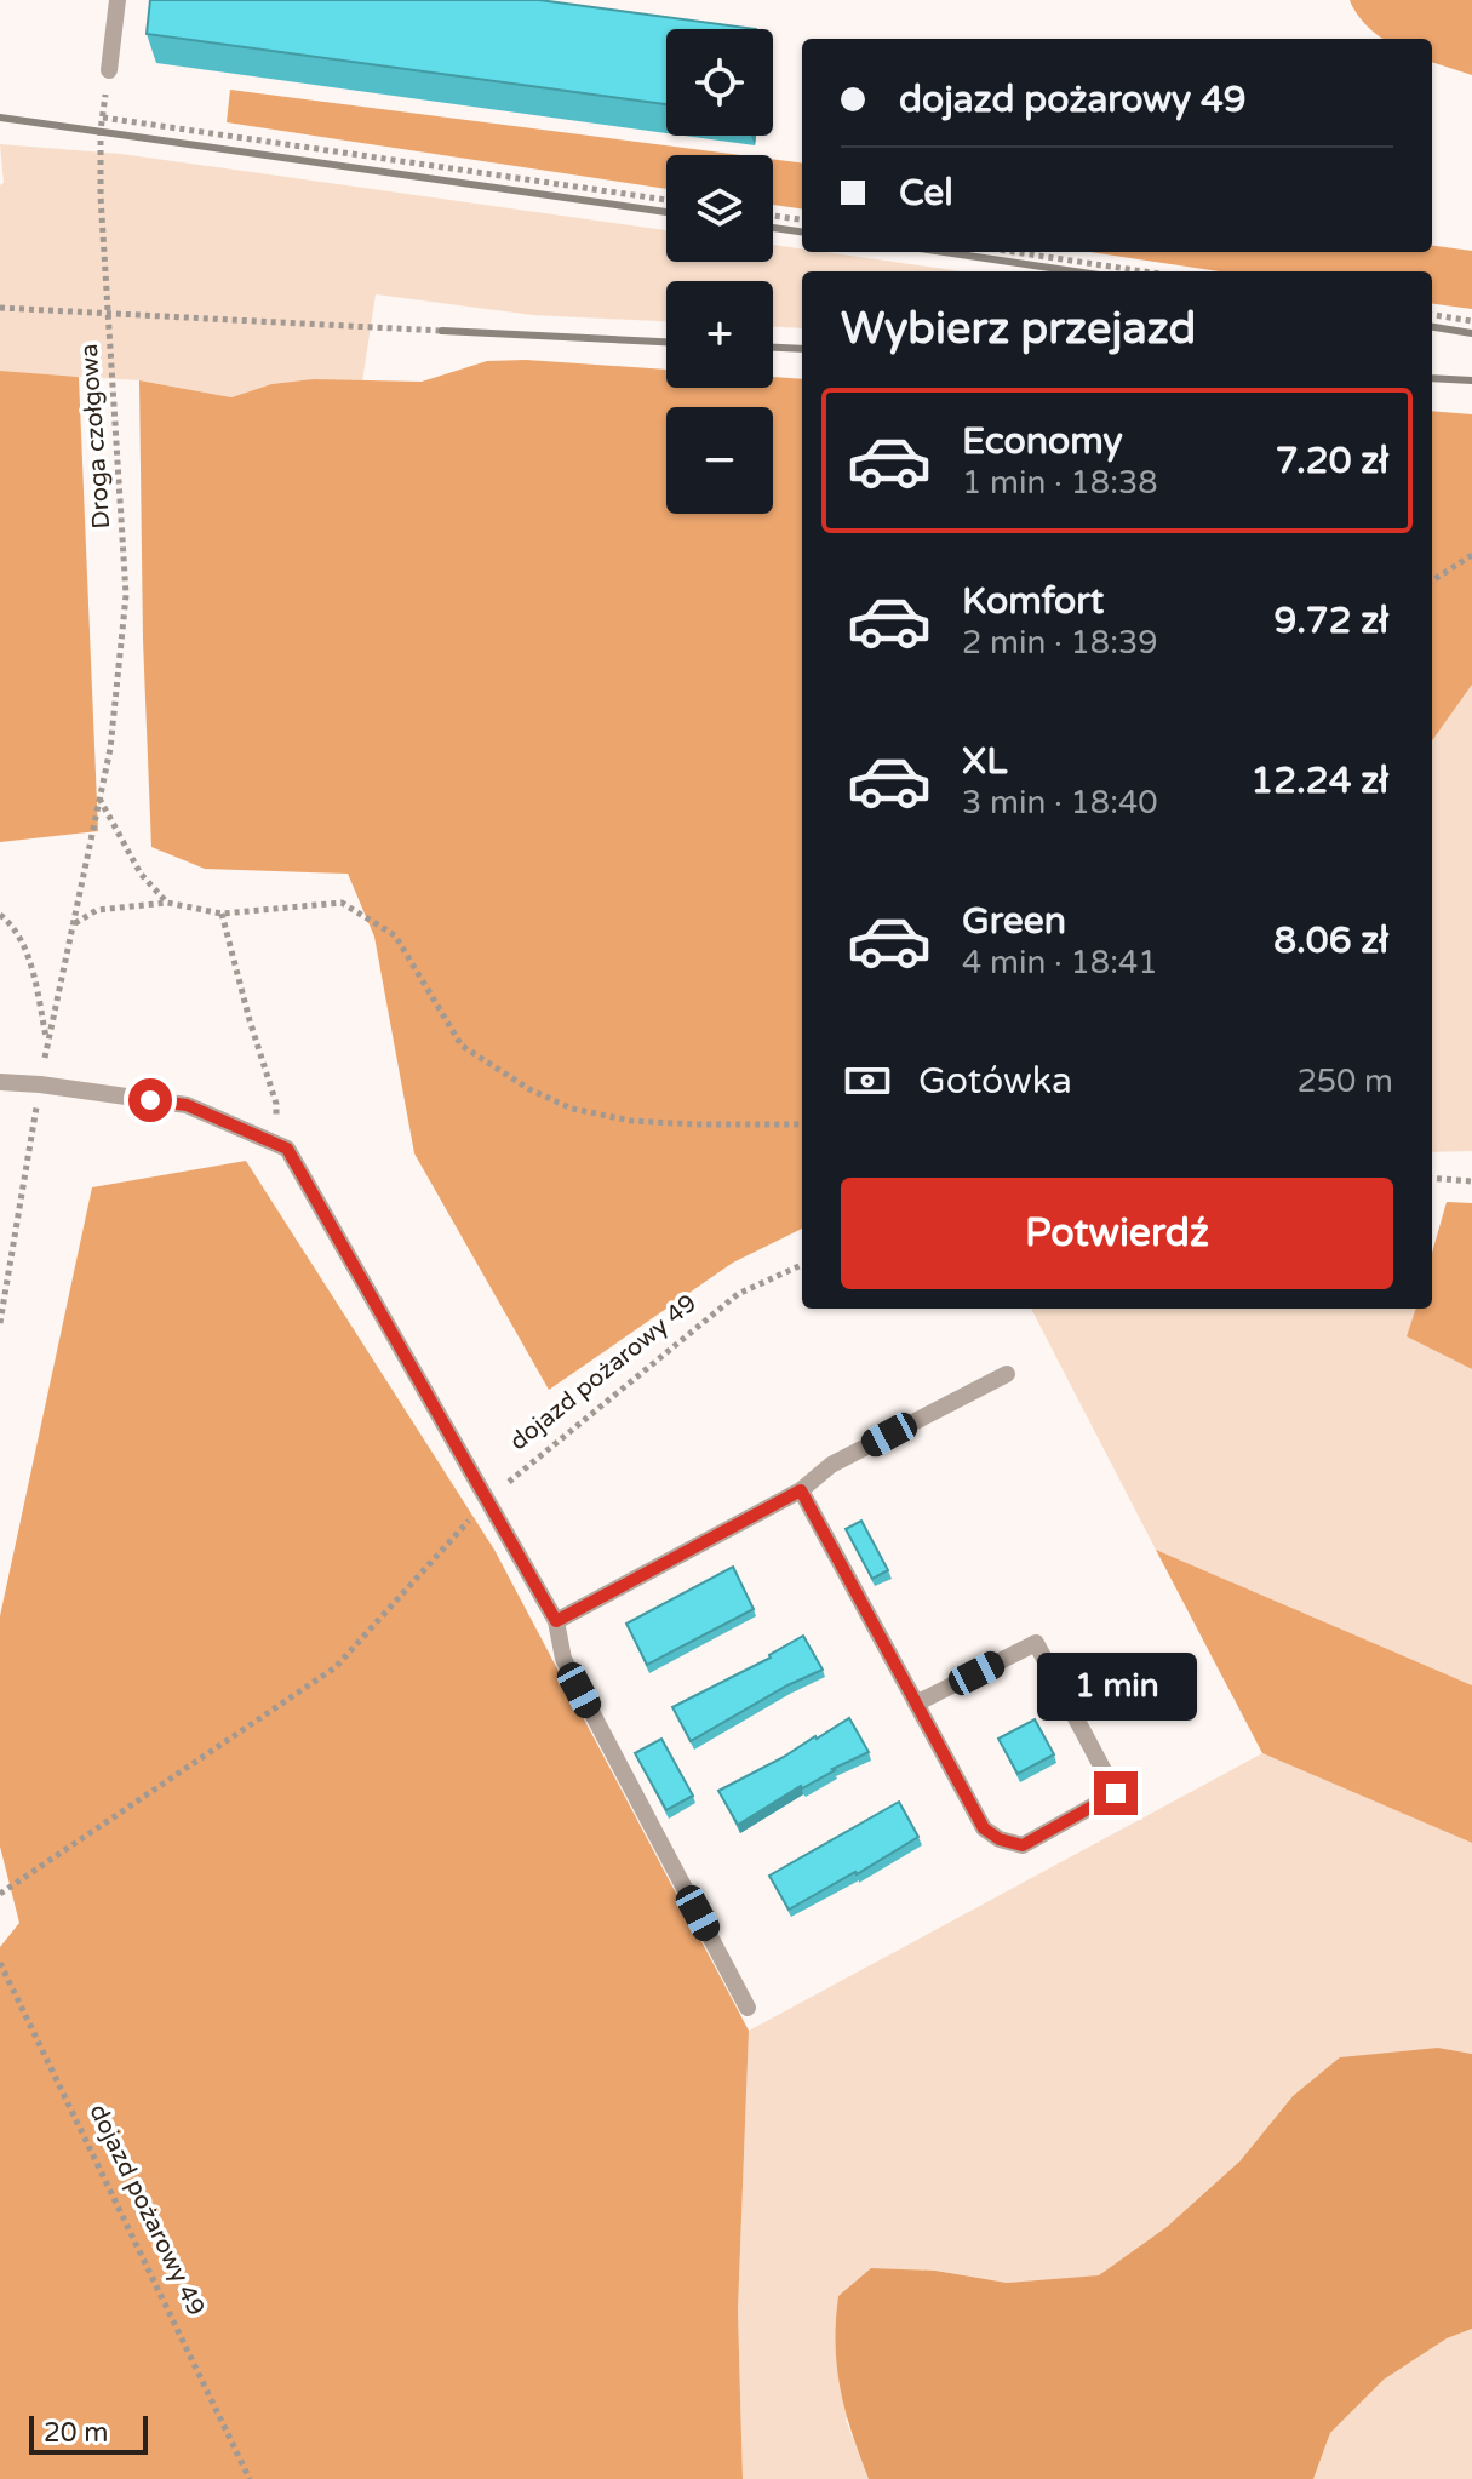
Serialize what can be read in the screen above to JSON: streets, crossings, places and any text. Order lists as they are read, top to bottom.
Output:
{
  "streets": {
    "path": ["Droga czołgowa", "dojazd pożarowy 49"]
  },
  "scale_bar": "20 m",
  "page": {
    "map_buttons": ["+", "−"],
    "banner": ["dojazd pożarowy 49", "Cel"],
    "heading": "Wybierz przejazd",
    "list": [
      {
        "name": "Economy",
        "note": "1 min · 18:38",
        "value": "7.20 zł"
      },
      {
        "name": "Komfort",
        "note": "2 min · 18:39",
        "value": "9.72 zł"
      },
      {
        "name": "XL",
        "note": "3 min · 18:40",
        "value": "12.24 zł"
      },
      {
        "name": "Green",
        "note": "4 min · 18:41",
        "value": "8.06 zł"
      }
    ],
    "pay": ["Gotówka", "250 m"],
    "buttons": "Potwierdź",
    "bubble": "1 min",
    "scale": "20 m"
  }
}
